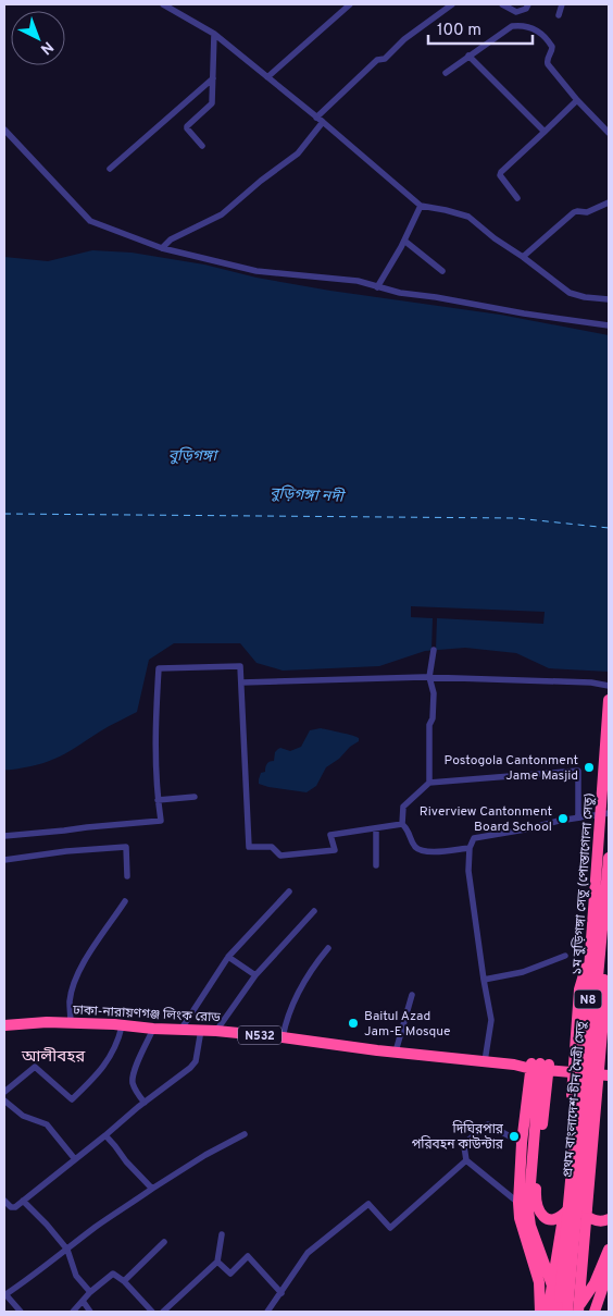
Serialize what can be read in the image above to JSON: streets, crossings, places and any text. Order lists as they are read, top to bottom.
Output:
{
  "streets": {
    "highway": [
      "১ম বুড়িগঙ্গা সেতু (পোস্তাগোলা সেতু)",
      "N8",
      "ঢাকা-নারায়ণগঞ্জ লিংক রোড",
      "N532"
    ]
  },
  "crossings": [
    ["১ম বুড়িগঙ্গা সেতু (পোস্তাগোলা সেতু)", "N8"]
  ],
  "districts": ["আলীবহর"],
  "water": ["বুড়িগঙ্গা", "বুড়িগঙ্গা নদী"],
  "places": [
    "Postogola Cantonment Jame Masjid",
    "Riverview Cantonment Board School",
    "Baitul Azad Jam-E Mosque",
    "দিঘিরপার পরিবহন কাউন্টার"
  ],
  "scale_bar": "100 m",
  "north": "bottom right"
}
